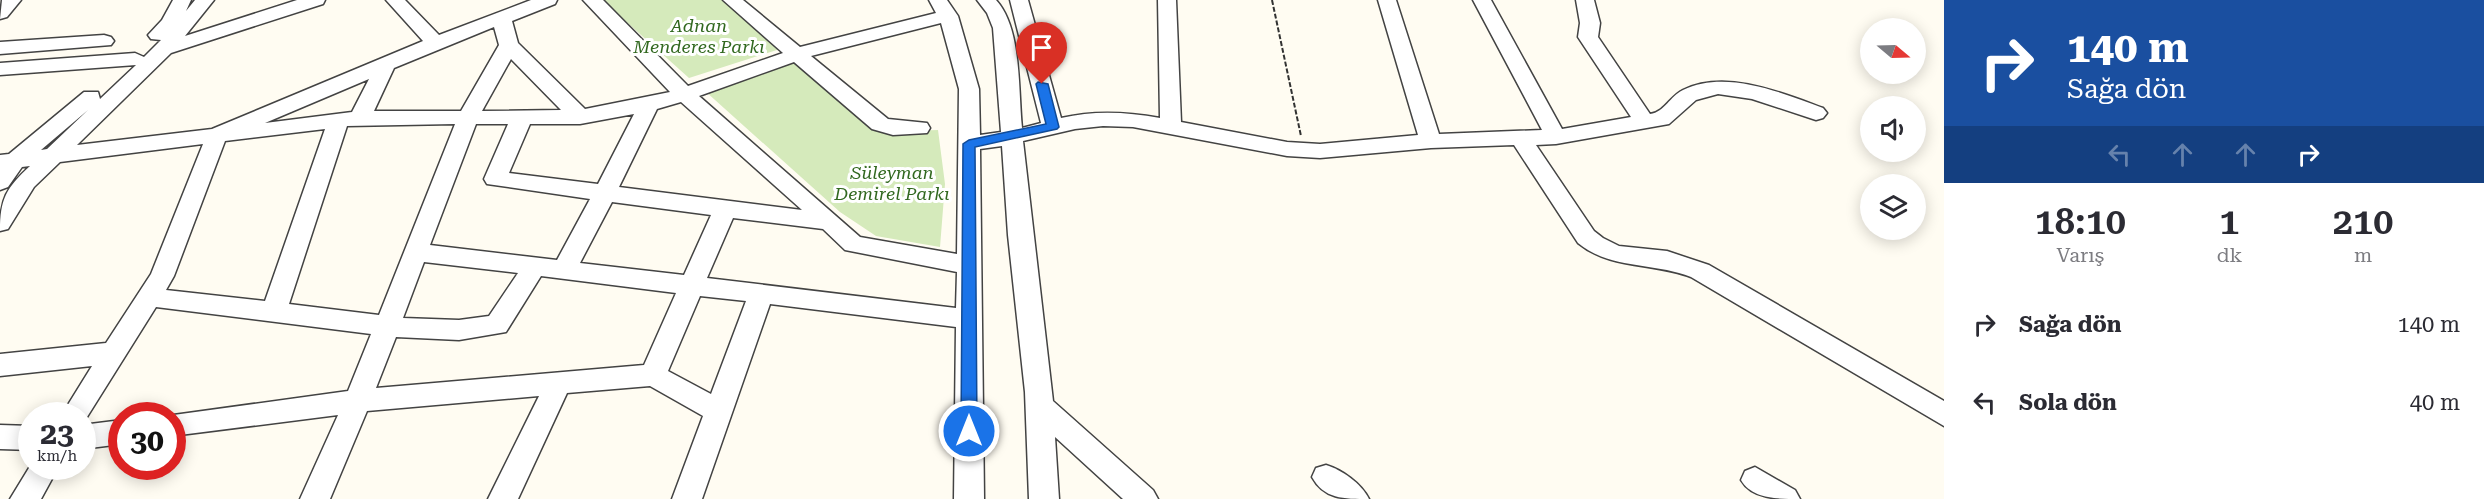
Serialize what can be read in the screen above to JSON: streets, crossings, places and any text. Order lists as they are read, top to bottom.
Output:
{
  "parks": ["Adnan Menderes Parkı", "Süleyman Demirel Parkı"],
  "north": "right",
  "page": {
    "turn": ["140 m", "Sağa dön"],
    "eta": [
      "18:10",
      "Varış",
      "1",
      "dk",
      "210",
      "m"
    ],
    "list": [
      {
        "name": "Sağa dön",
        "value": "140 m"
      },
      {
        "name": "Sola dön",
        "value": "40 m"
      }
    ],
    "speed": "23 km/h",
    "limit": "30"
  }
}
